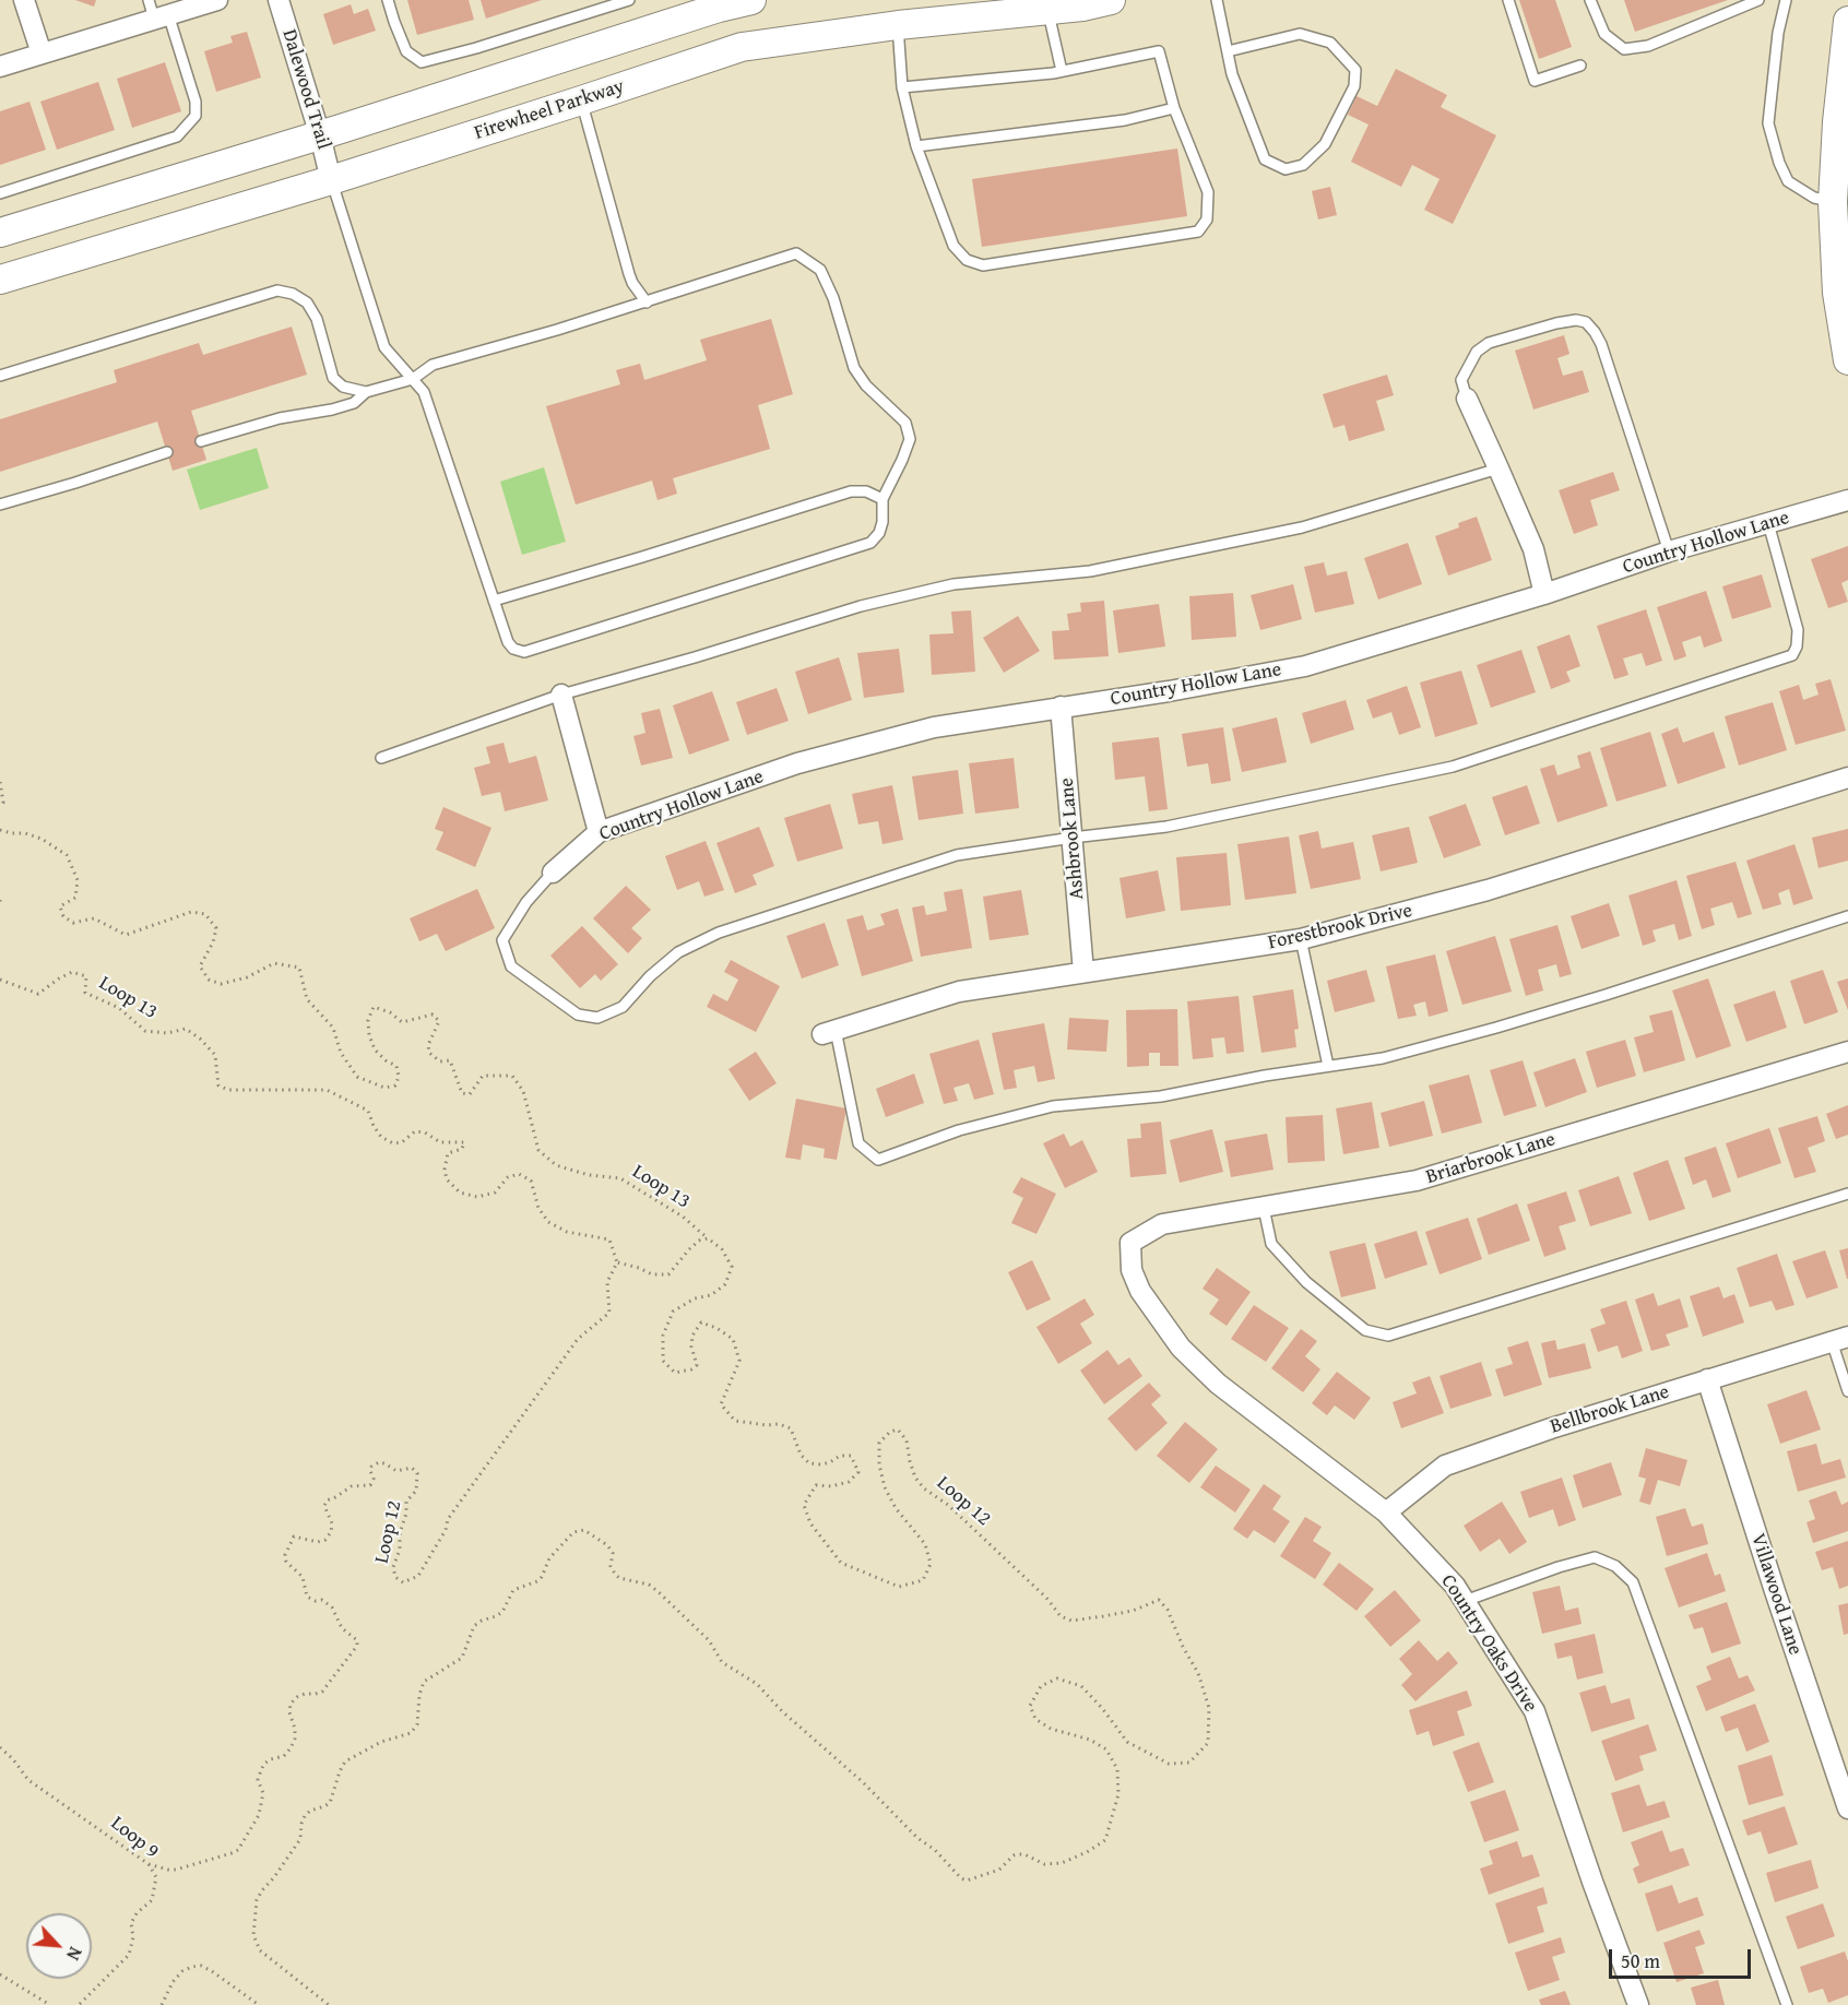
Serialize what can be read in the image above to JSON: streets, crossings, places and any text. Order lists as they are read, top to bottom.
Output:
{
  "streets": {
    "main road": ["Firewheel Parkway"],
    "street": [
      "Dalewood Trail",
      "Country Hollow Lane",
      "Ashbrook Lane",
      "Forestbrook Drive",
      "Briarbrook Lane",
      "Bellbrook Lane",
      "Villawood Lane",
      "Country Oaks Drive"
    ],
    "path": ["Loop 13", "Loop 12", "Loop 9"]
  },
  "crossings": [
    ["Dalewood Trail", "Firewheel Parkway"],
    ["Country Hollow Lane", "Ashbrook Lane"],
    ["Ashbrook Lane", "Forestbrook Drive"],
    ["Loop 13", "Loop 12"],
    ["Briarbrook Lane", "Country Oaks Drive"],
    ["Bellbrook Lane", "Villawood Lane"],
    ["Bellbrook Lane", "Country Oaks Drive"],
    ["Loop 12", "Loop 9"]
  ],
  "scale_bar": "50 m",
  "north": "bottom right"
}
